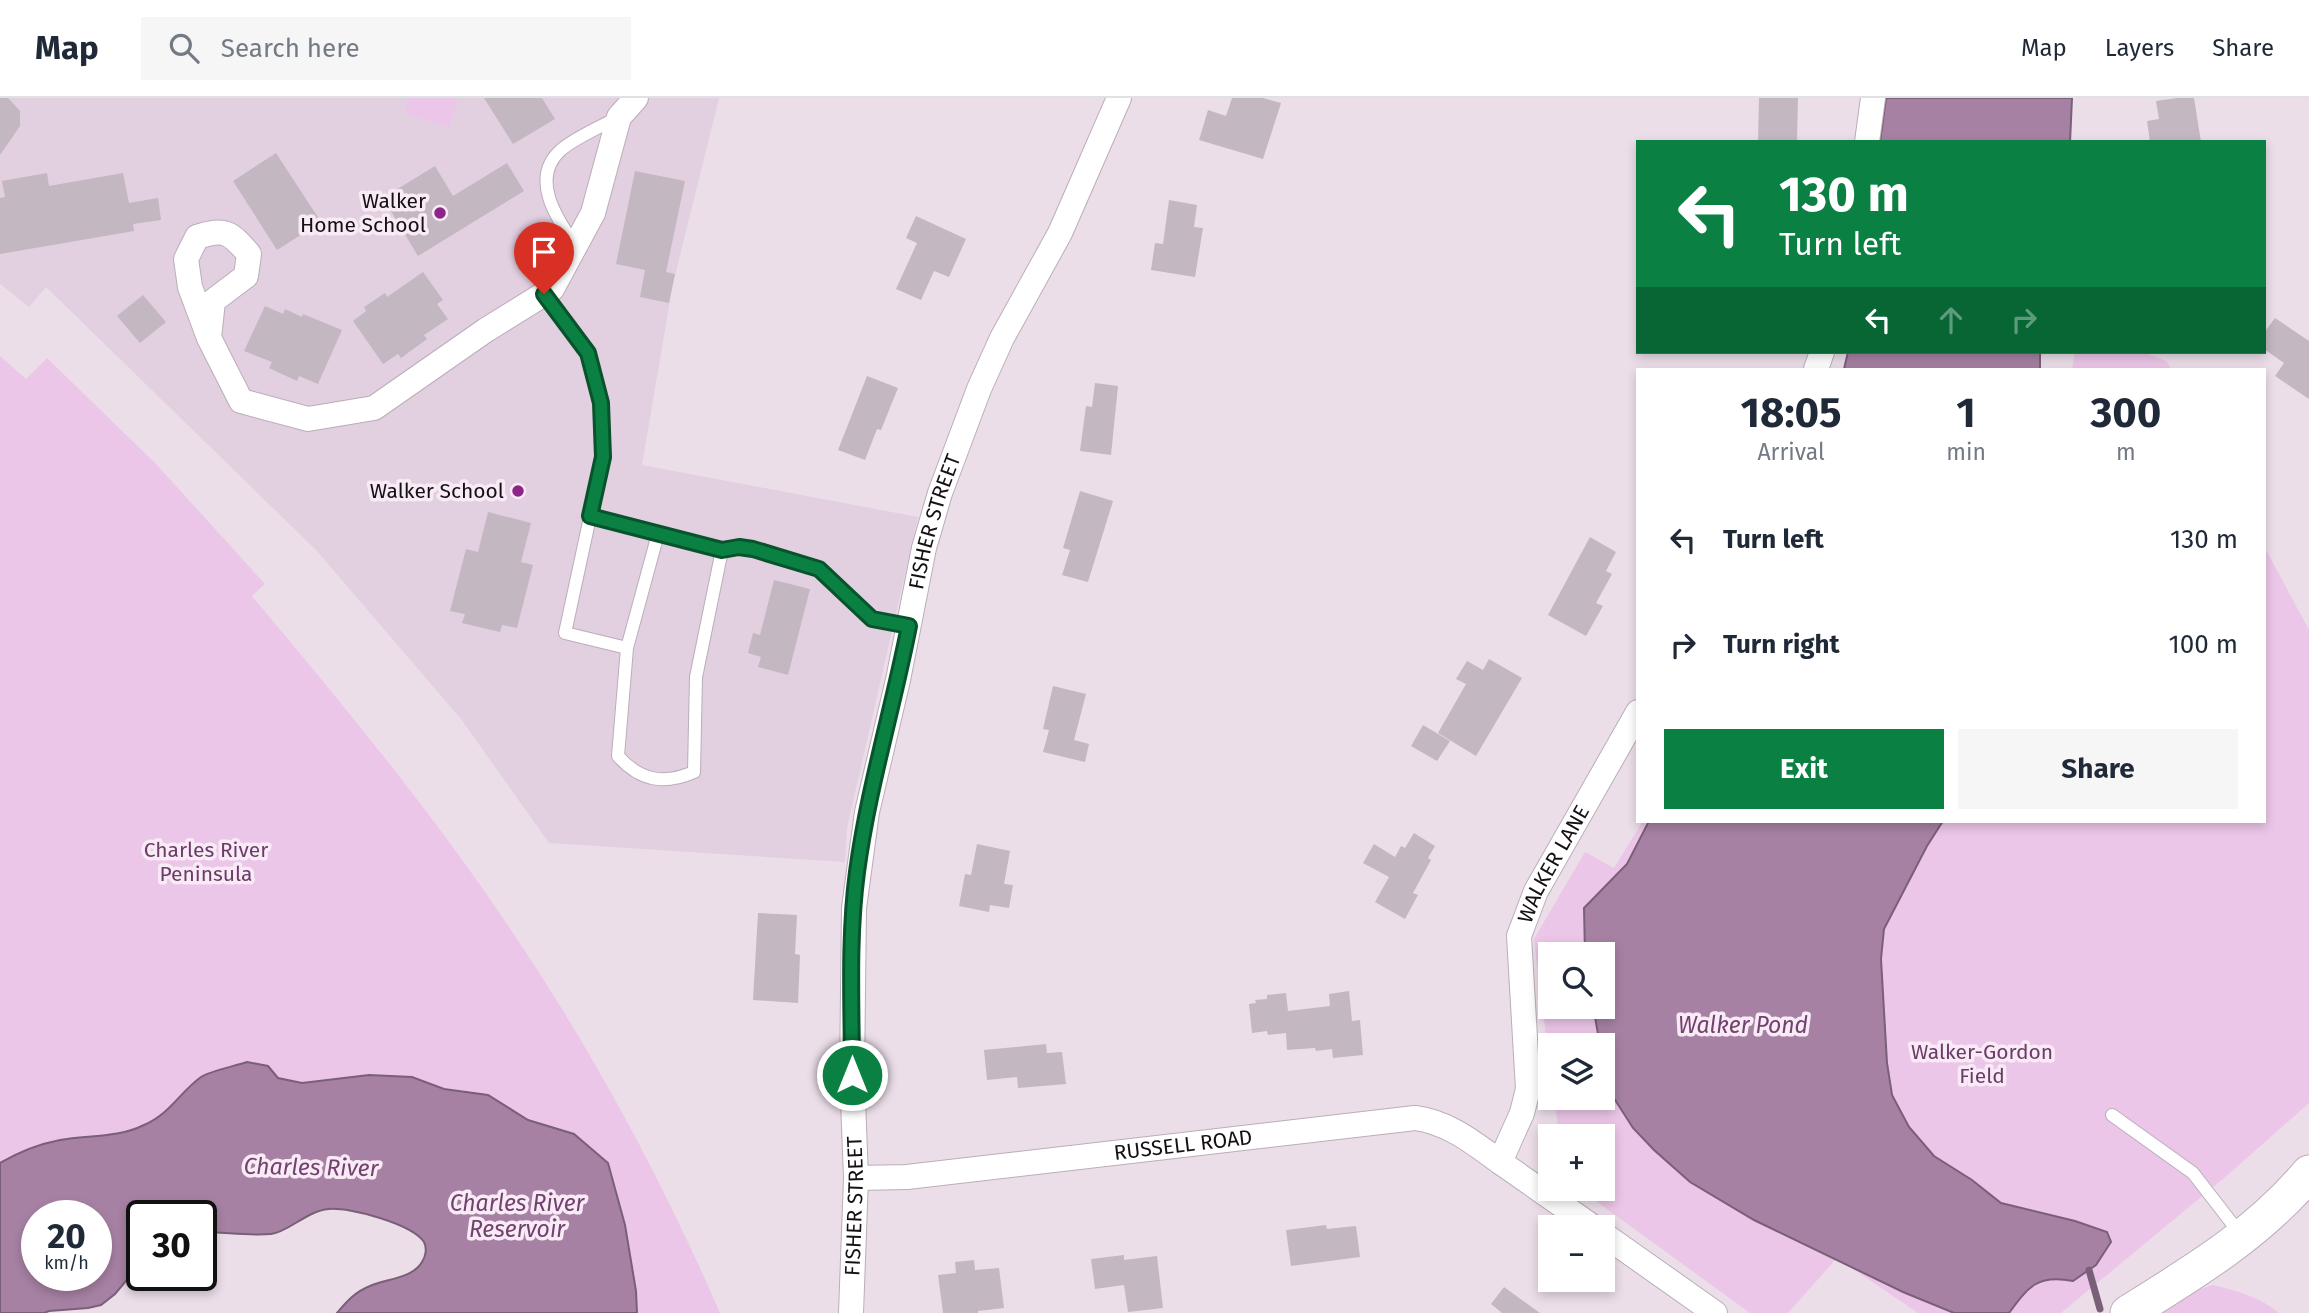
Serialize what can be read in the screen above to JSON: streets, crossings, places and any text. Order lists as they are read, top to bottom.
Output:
{
  "streets": {
    "street": ["FISHER STREET", "WALKER LANE", "RUSSELL ROAD"]
  },
  "crossings": [
    ["FISHER STREET", "RUSSELL ROAD"],
    ["WALKER LANE", "RUSSELL ROAD"]
  ],
  "water": ["Walker Pond", "Charles River", "Charles River Reservoir"],
  "parks": ["Charles River Peninsula", "Walker-Gordon Field"],
  "places": ["Walker Home School", "Walker School"],
  "page": {
    "header": "Map",
    "search": "Search here",
    "nav": ["Map", "Layers", "Share"],
    "turn": ["130 m", "Turn left"],
    "eta": [
      "18:05",
      "Arrival",
      "1",
      "min",
      "300",
      "m"
    ],
    "list": [
      {
        "name": "Turn left",
        "value": "130 m"
      },
      {
        "name": "Turn right",
        "value": "100 m"
      }
    ],
    "buttons": ["Exit", "Share"],
    "map_buttons": ["+", "−"],
    "speed": "20 km/h",
    "limit": "30"
  }
}
